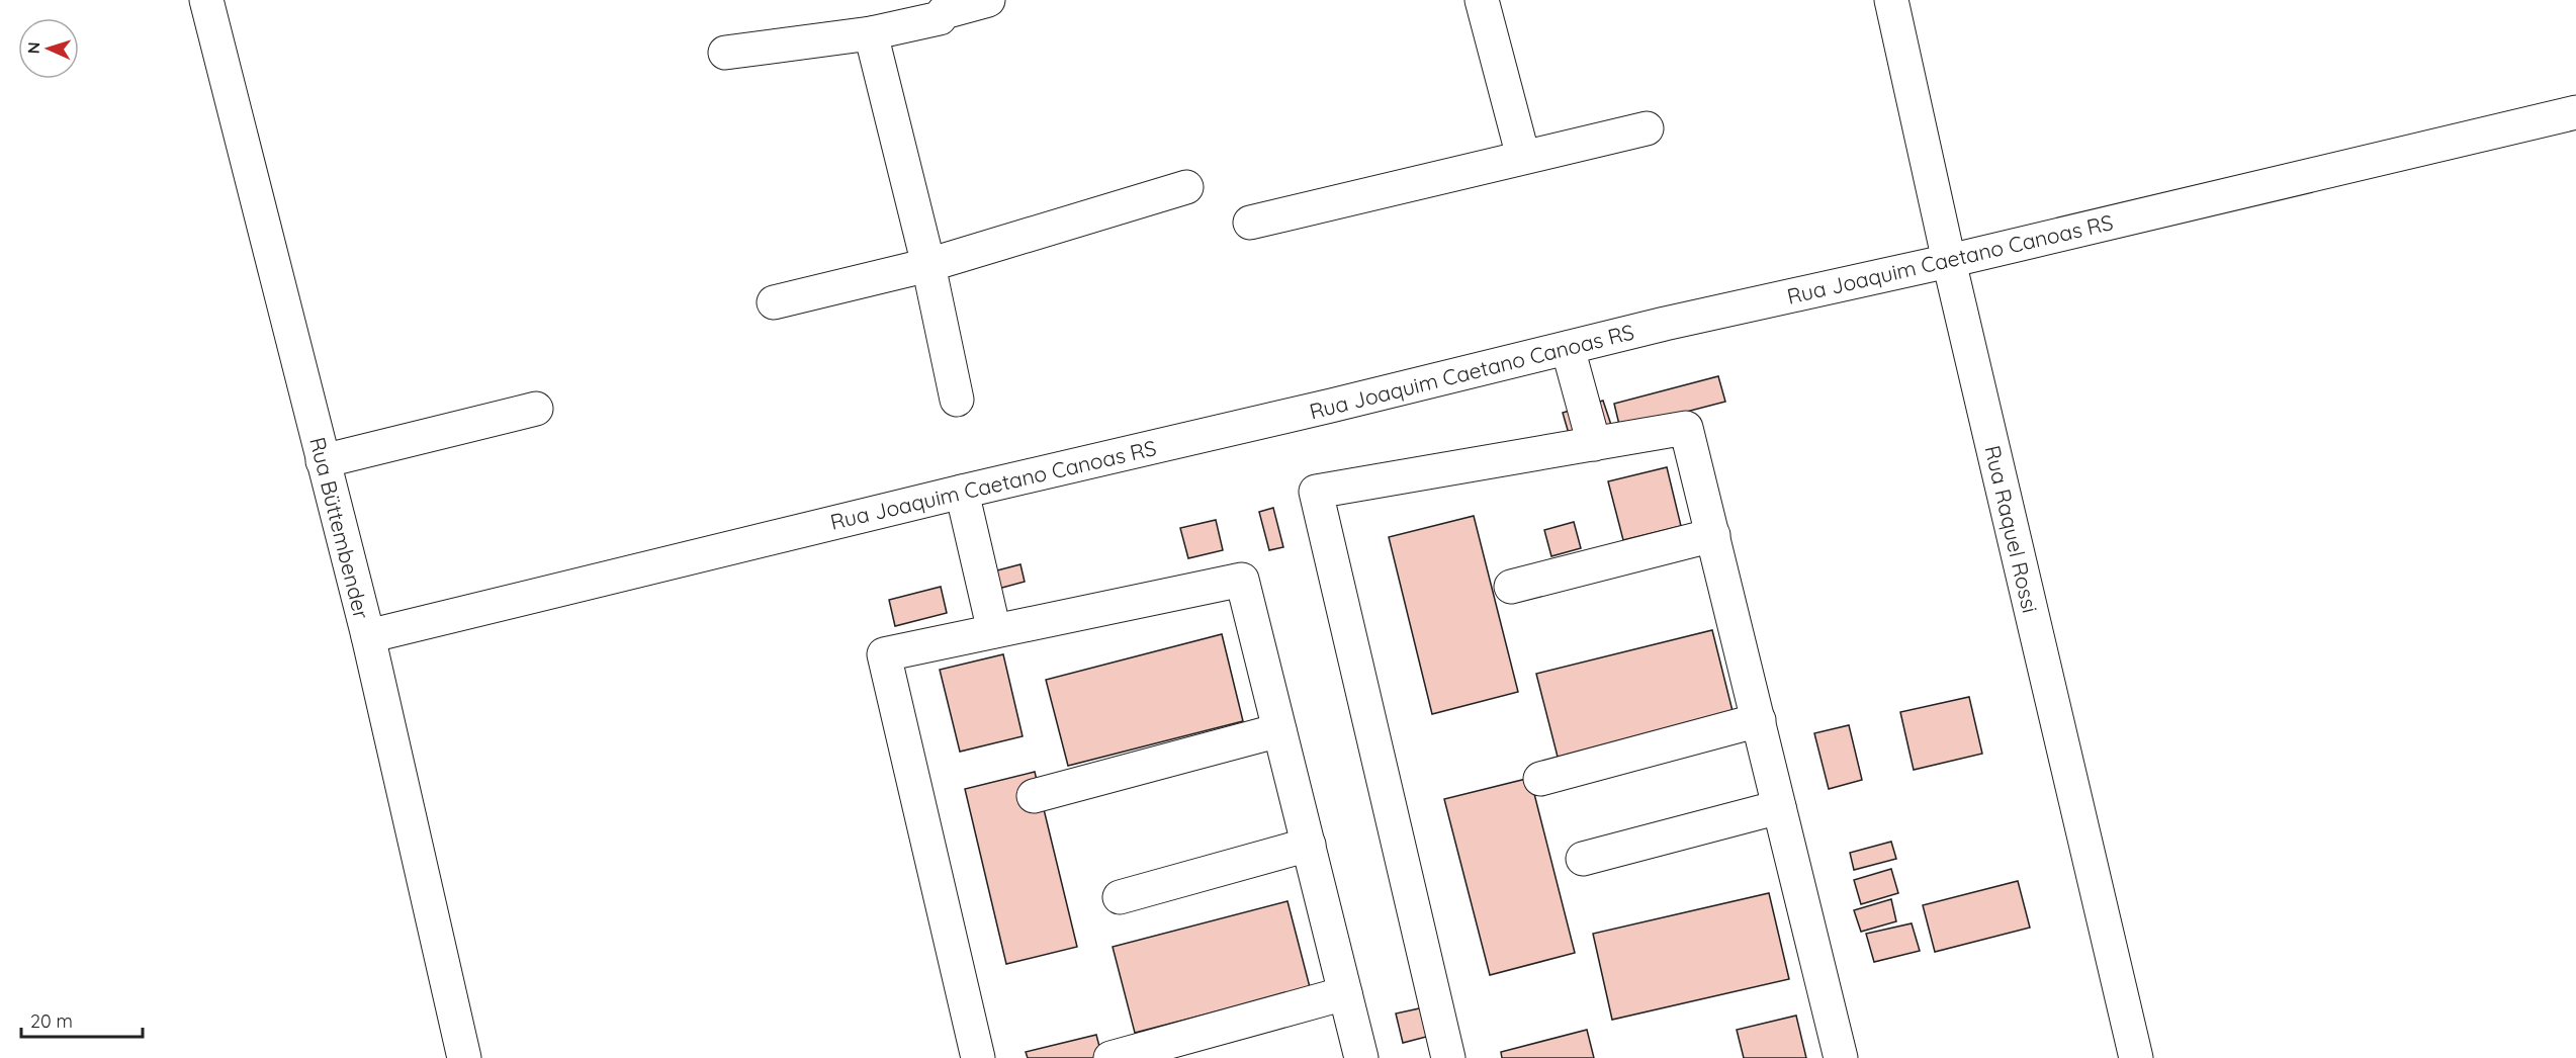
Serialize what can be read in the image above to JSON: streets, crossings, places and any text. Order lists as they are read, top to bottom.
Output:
{
  "streets": {
    "street": ["Rua Joaquim Caetano Canoas RS", "Rua Büttembender", "Rua Raquel Rossi"]
  },
  "crossings": [
    ["Rua Joaquim Caetano Canoas RS", "Rua Büttembender"],
    ["Rua Joaquim Caetano Canoas RS", "Rua Raquel Rossi"]
  ],
  "scale_bar": "20 m",
  "north": "left"
}
